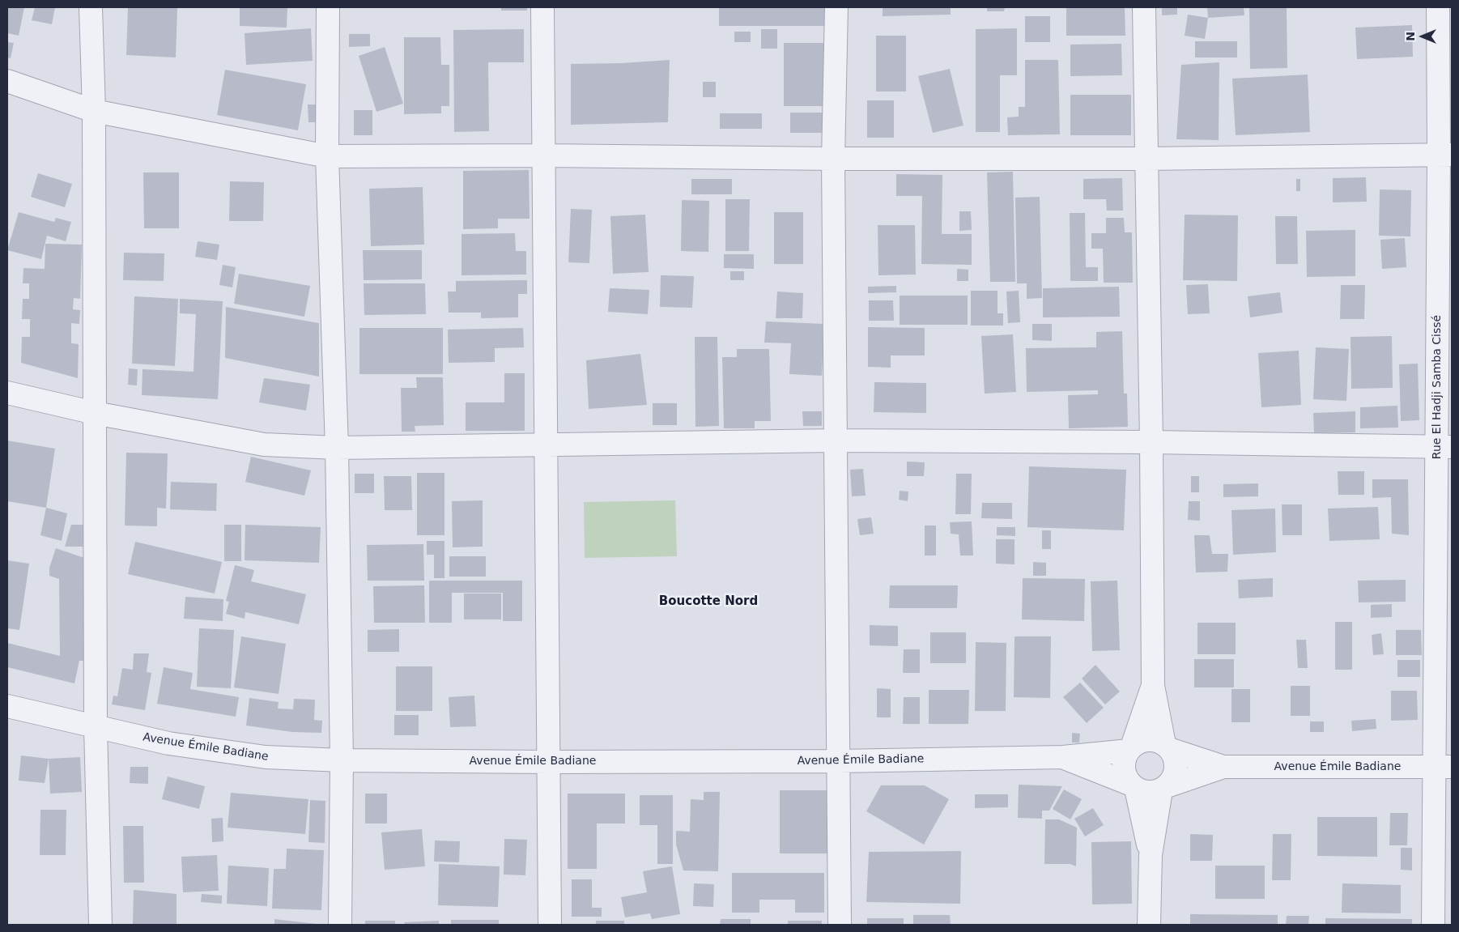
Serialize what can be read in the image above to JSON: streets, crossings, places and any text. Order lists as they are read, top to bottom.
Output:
{
  "streets": {
    "street": ["Rue El Hadji Samba Cissé", "Avenue Émile Badiane"]
  },
  "crossings": [
    ["Rue El Hadji Samba Cissé", "Avenue Émile Badiane"]
  ],
  "districts": ["Boucotte Nord"],
  "north": "left"
}
